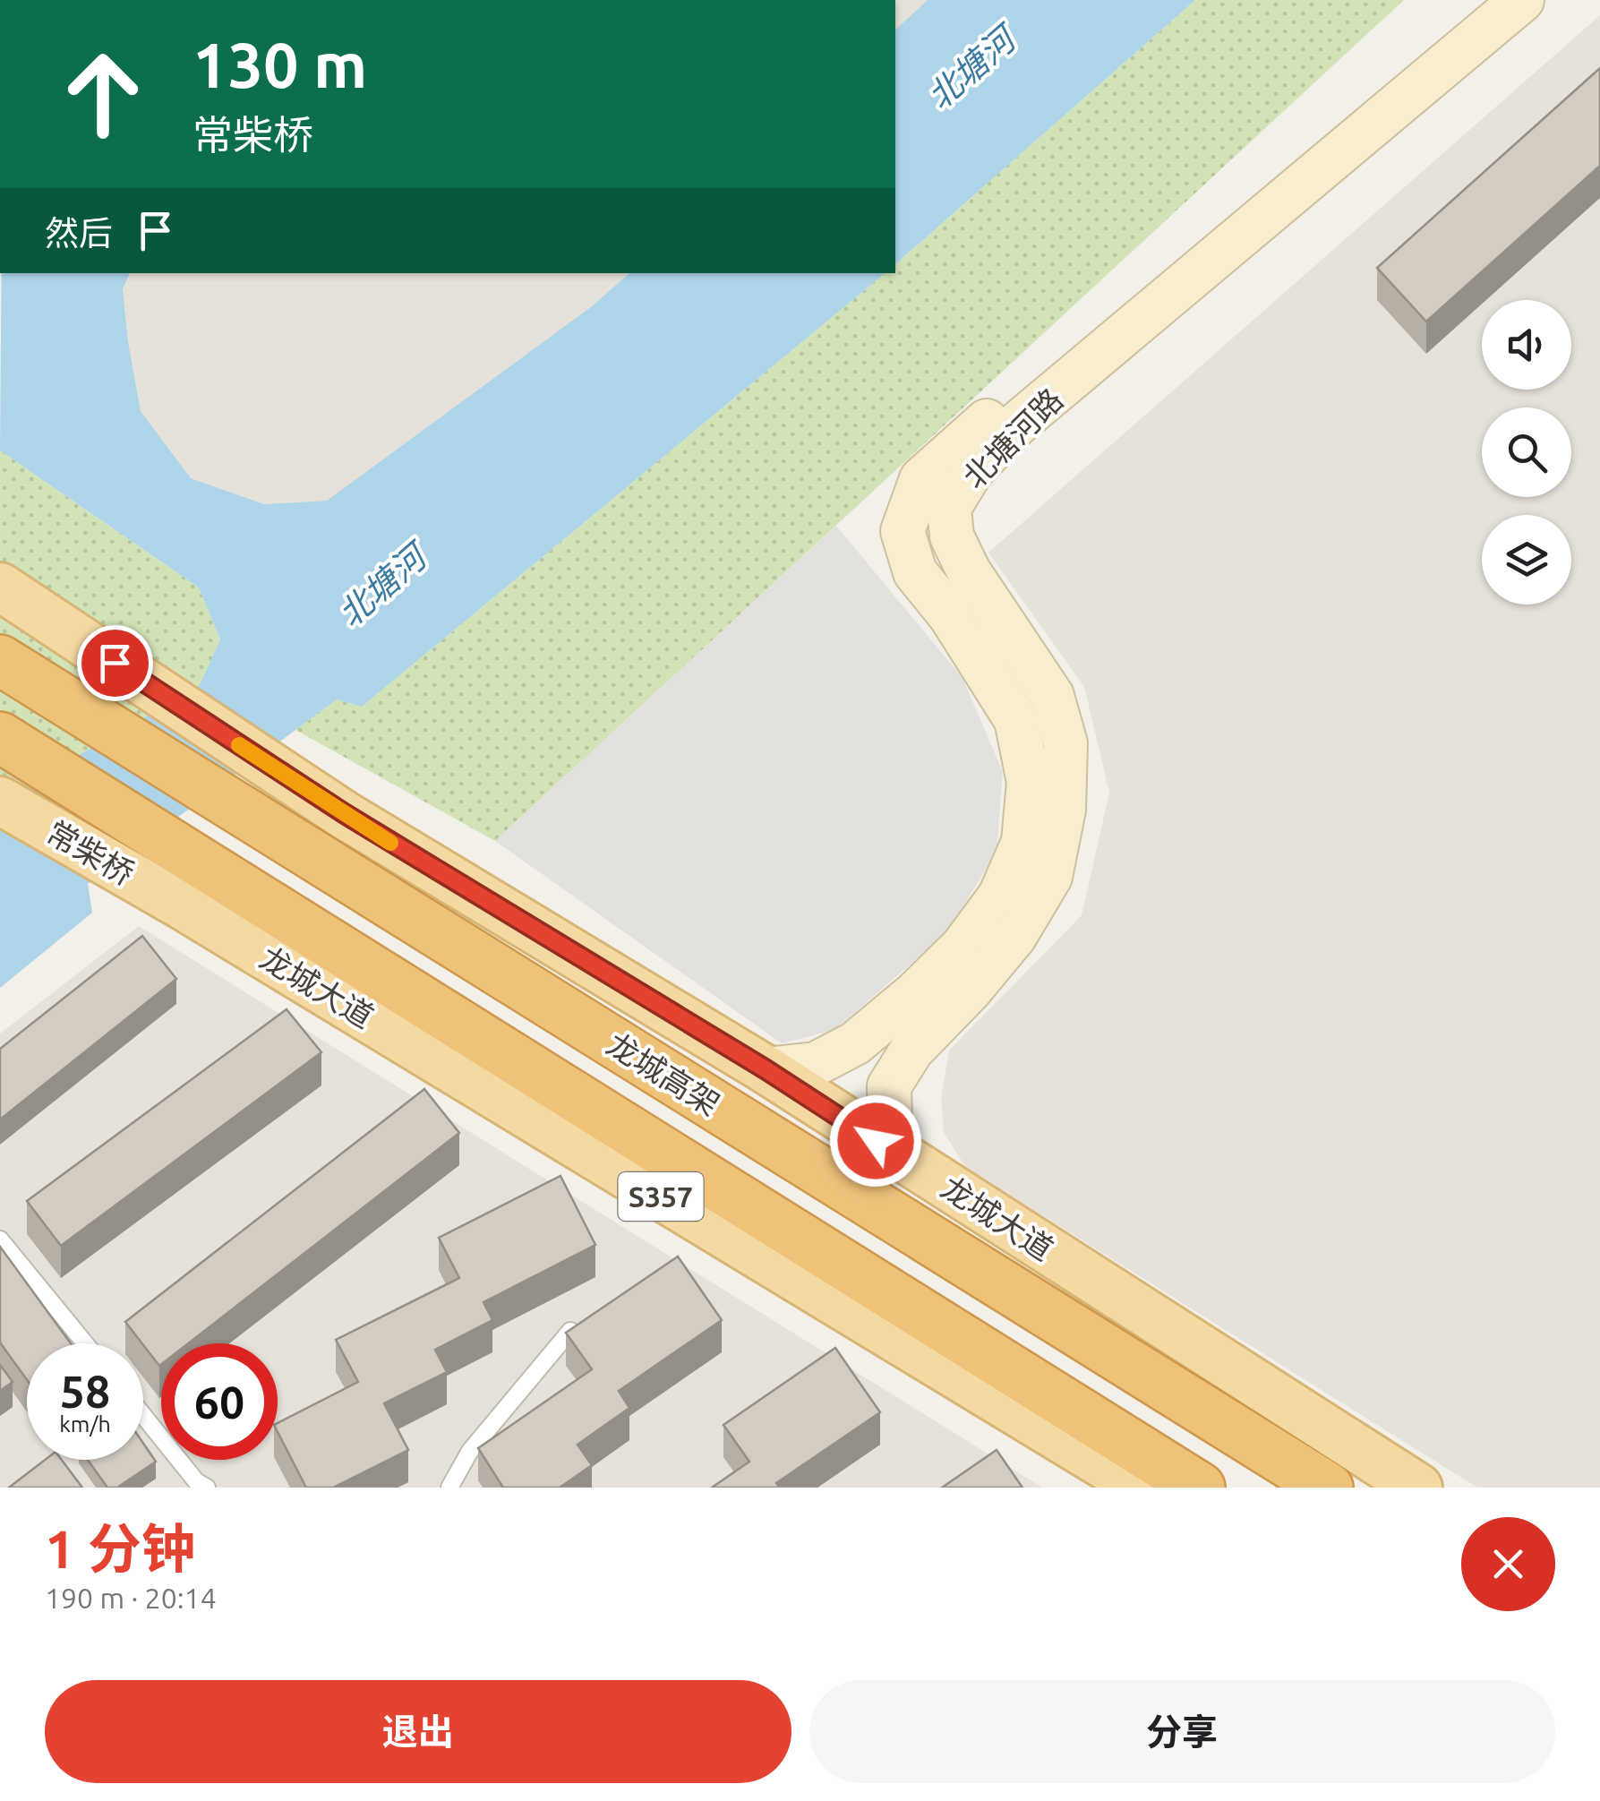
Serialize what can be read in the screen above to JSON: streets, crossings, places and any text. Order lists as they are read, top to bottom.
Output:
{
  "streets": {
    "highway": ["龙城高架"],
    "main road": [
      "北塘河路",
      "常柴桥",
      "龙城大道",
      "S357"
    ]
  },
  "crossings": [
    ["北塘河路", "龙城大道"],
    ["常柴桥", "龙城大道"]
  ],
  "water": ["北塘河"],
  "page": {
    "turn": ["130 m", "常柴桥"],
    "then": "然后",
    "speed": "58 km/h",
    "limit": "60",
    "heading": ["1 分钟", "190 m · 20:14"],
    "buttons": ["退出", "分享"]
  }
}
